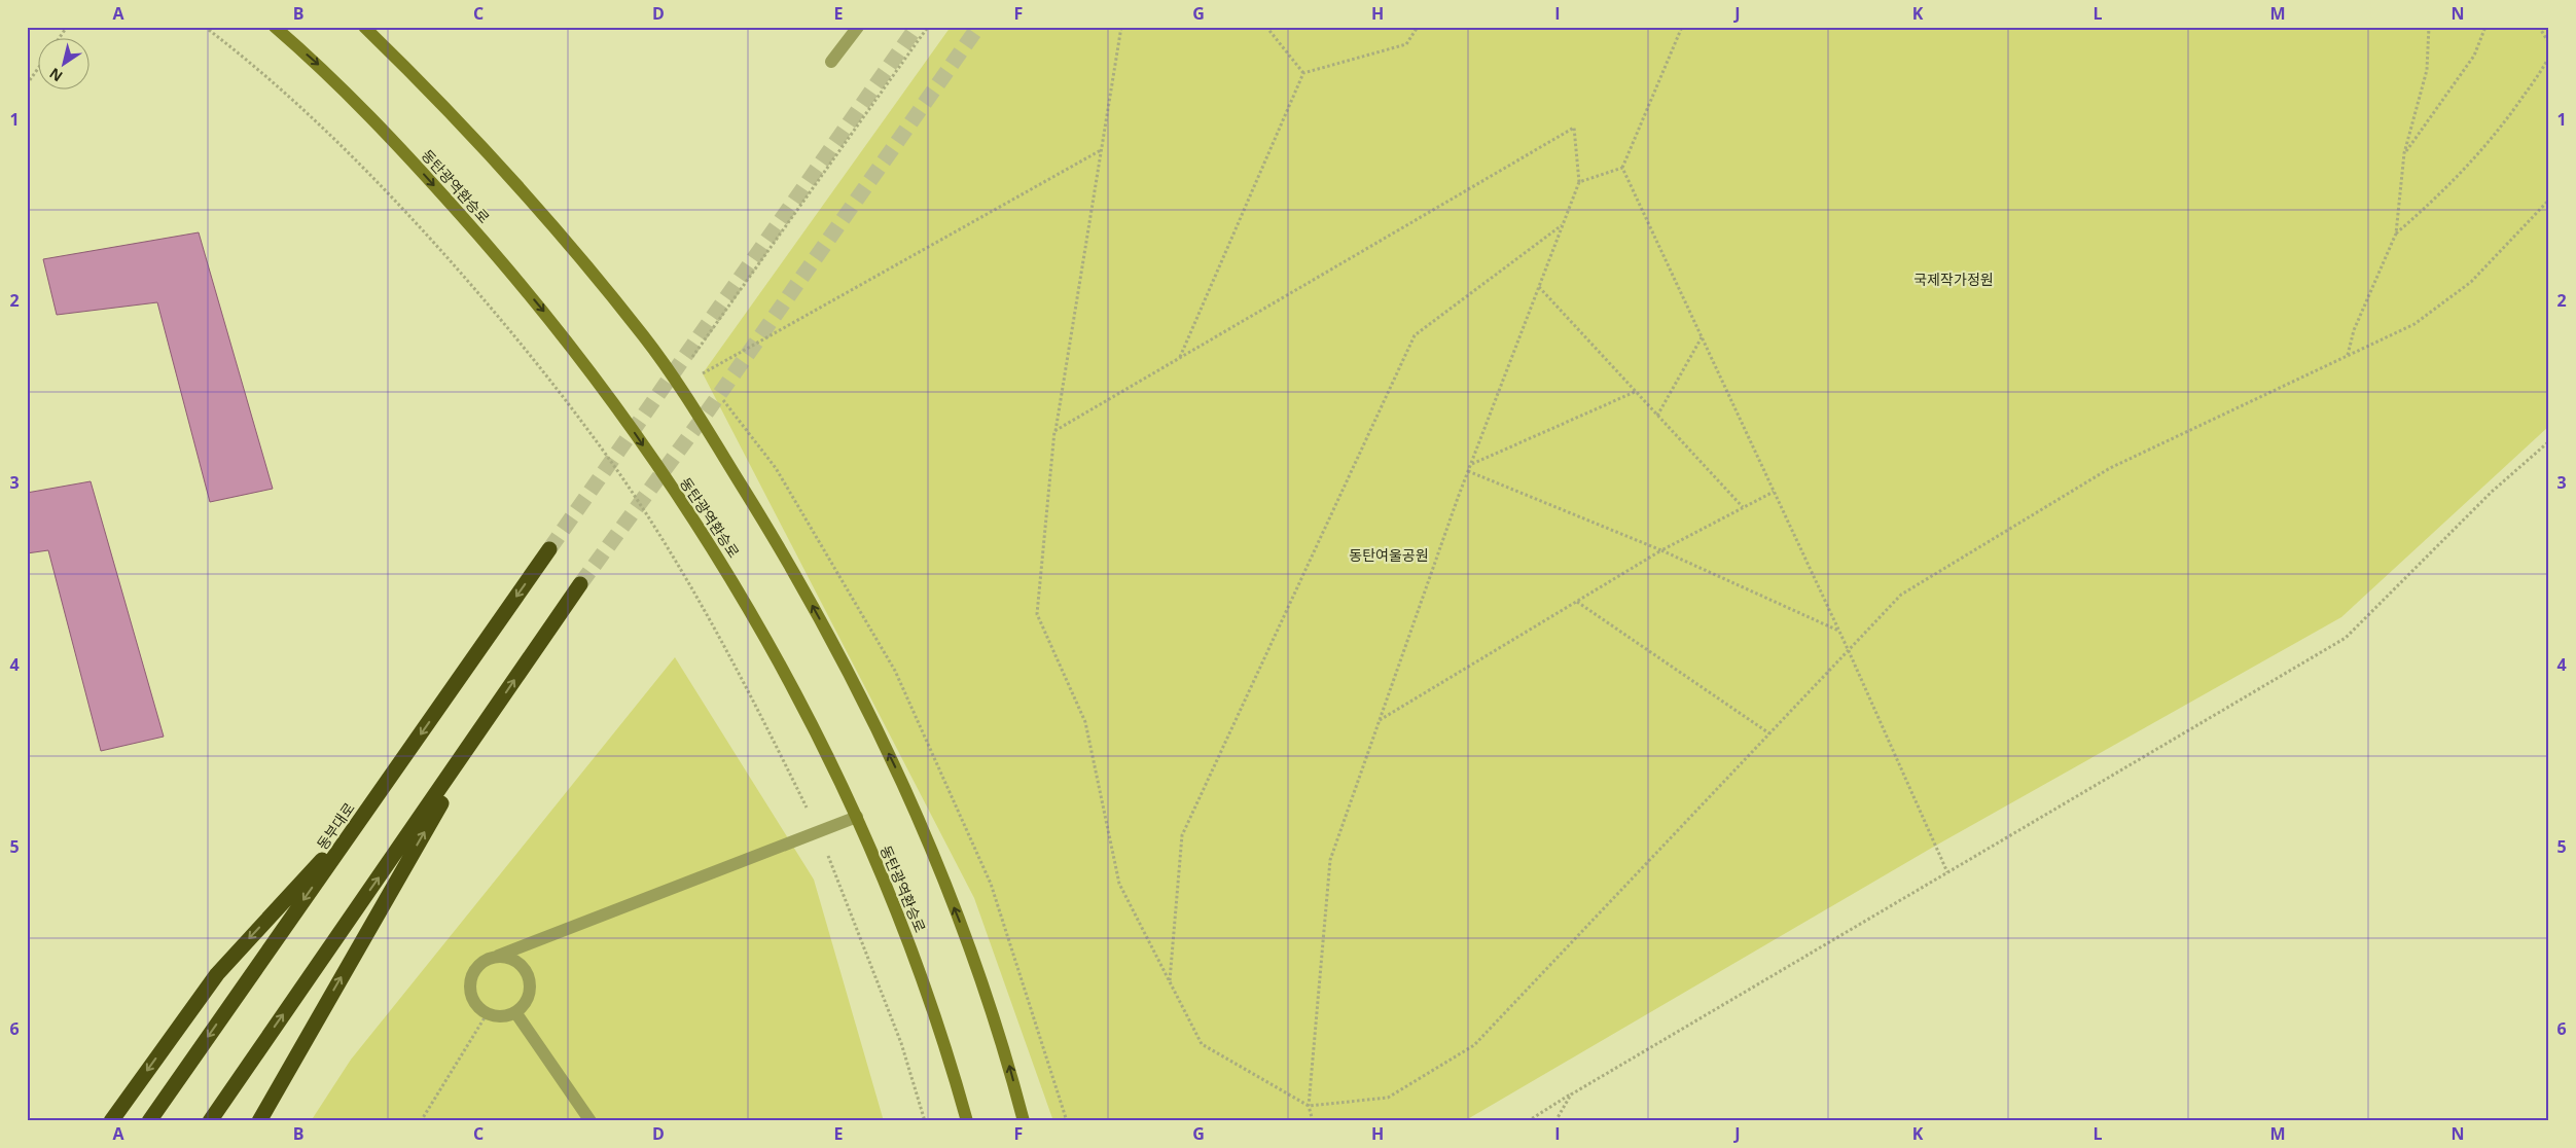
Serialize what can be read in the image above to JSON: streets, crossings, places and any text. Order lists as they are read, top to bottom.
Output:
{
  "streets": {
    "highway": ["동부대로"],
    "street": ["동탄광역환승로"]
  },
  "parks": ["국제작가정원", "동탄여울공원"],
  "north": "bottom left",
  "grid": {
    "columns": [
      "A",
      "B",
      "C",
      "D",
      "E",
      "F",
      "G",
      "H",
      "I",
      "J",
      "K",
      "L",
      "M",
      "N"
    ],
    "rows": [
      "1",
      "2",
      "3",
      "4",
      "5",
      "6"
    ]
  }
}
